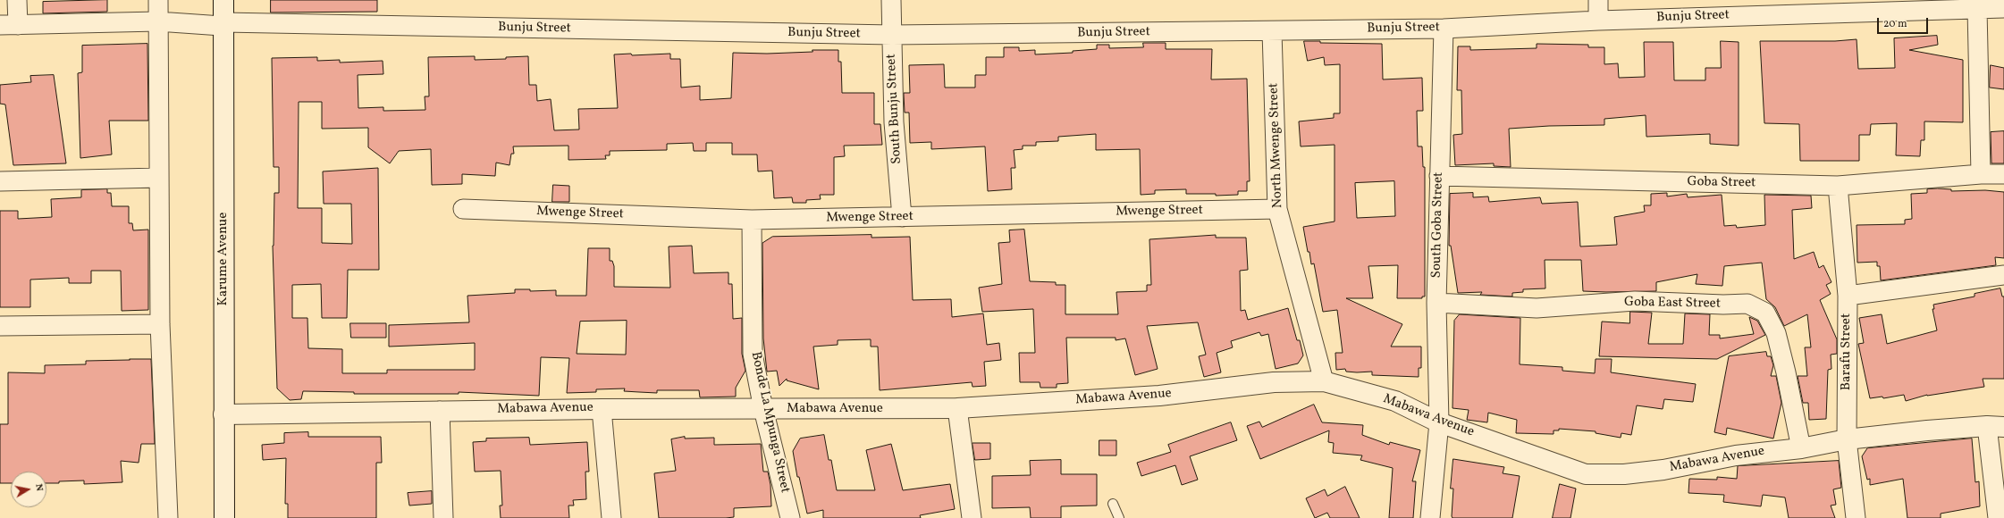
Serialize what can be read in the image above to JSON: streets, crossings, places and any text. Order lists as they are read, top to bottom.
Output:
{
  "streets": {
    "street": [
      "Bunju Street",
      "South Bunju Street",
      "North Mwenge Street",
      "Goba Street",
      "Mwenge Street",
      "South Goba Street",
      "Karume Avenue",
      "Goba East Street",
      "Barafu Street",
      "Mabawa Avenue",
      "Bonde La Mpunga Street"
    ]
  },
  "crossings": [
    ["Bunju Street", "South Bunju Street"],
    ["Bunju Street", "North Mwenge Street"],
    ["Bunju Street", "South Goba Street"],
    ["Bunju Street", "Karume Avenue"],
    ["South Bunju Street", "Mwenge Street"],
    ["North Mwenge Street", "Mwenge Street"],
    ["North Mwenge Street", "Mabawa Avenue"],
    ["Goba Street", "South Goba Street"],
    ["Goba Street", "Barafu Street"],
    ["Mwenge Street", "Bonde La Mpunga Street"],
    ["South Goba Street", "Goba East Street"],
    ["South Goba Street", "Mabawa Avenue"],
    ["Karume Avenue", "Mabawa Avenue"],
    ["Goba East Street", "Mabawa Avenue"],
    ["Barafu Street", "Mabawa Avenue"],
    ["Mabawa Avenue", "Bonde La Mpunga Street"]
  ],
  "scale_bar": "20 m",
  "north": "right"
}
